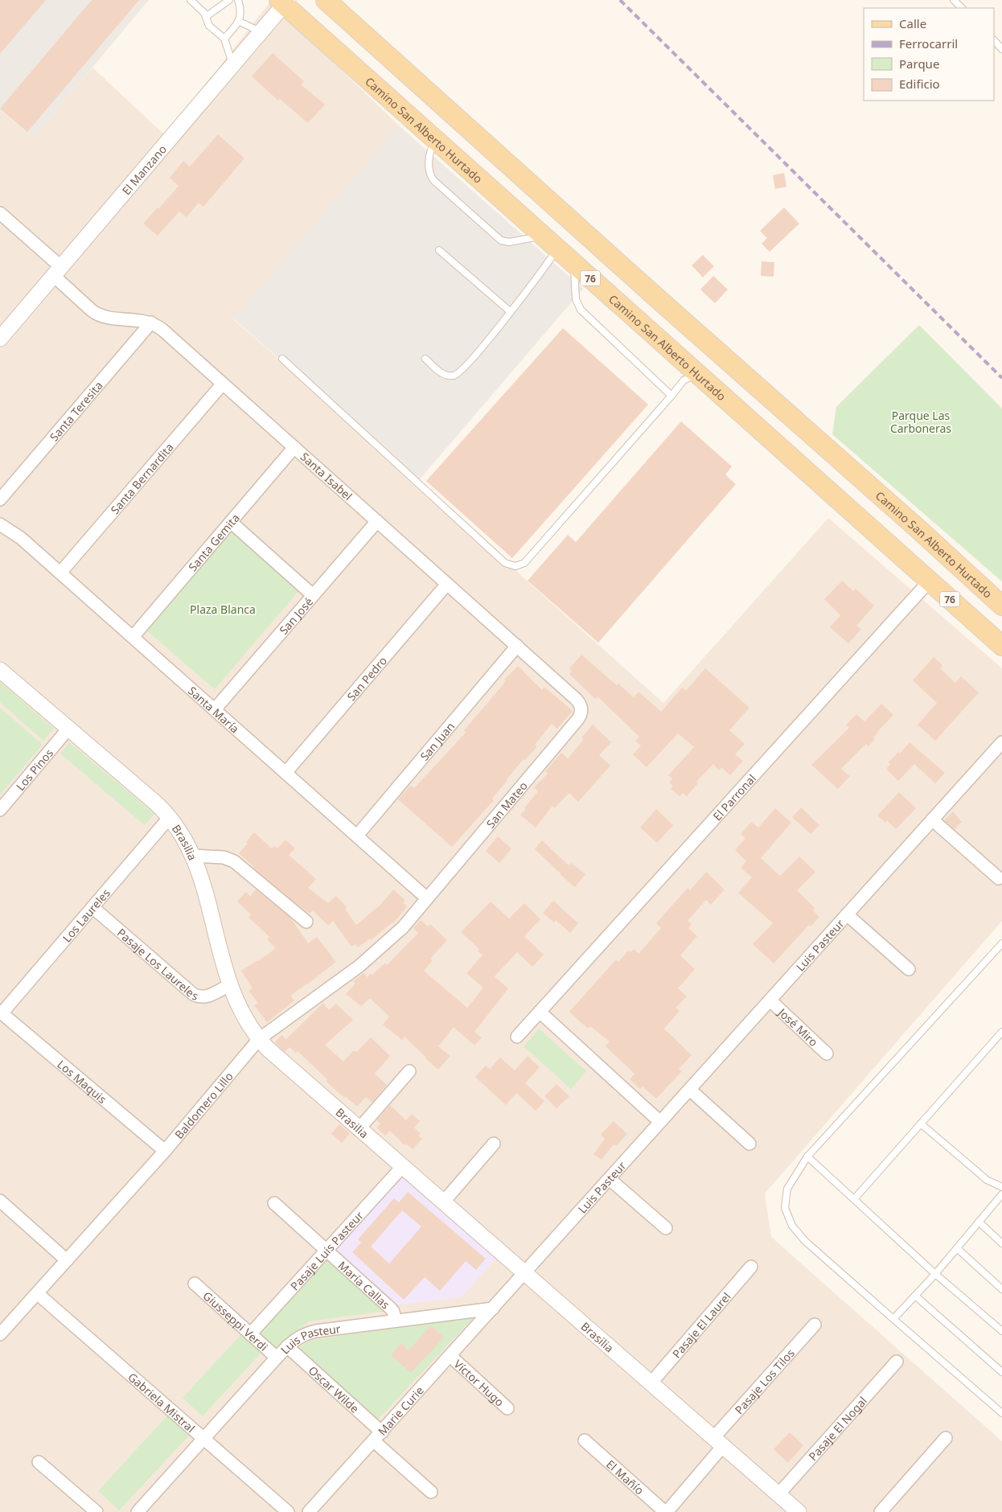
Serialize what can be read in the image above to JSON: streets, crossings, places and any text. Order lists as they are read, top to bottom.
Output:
{
  "streets": {
    "main road": ["Camino San Alberto Hurtado", "76"],
    "street": [
      "El Manzano",
      "Santa Teresita",
      "Santa Isabel",
      "Santa Bernardita",
      "Santa Gemita",
      "San José",
      "San Pedro",
      "Santa María",
      "San Juan",
      "Los Pinos",
      "El Parronal",
      "San Mateo",
      "Brasilia",
      "Los Laureles",
      "Luis Pasteur",
      "Pasaje Los Laureles",
      "José Miro",
      "Los Maquis",
      "Baldomero Lillo",
      "Pasaje Luis Pasteur",
      "María Callas",
      "Giusseppi Verdi",
      "Pasaje El Laurel",
      "Pasaje Los Tilos",
      "Víctor Hugo",
      "Oscar Wilde",
      "Gabriela Mistral",
      "Marie Curie",
      "Pasaje El Nogal",
      "El Mañío"
    ]
  },
  "crossings": [
    ["Camino San Alberto Hurtado", "El Manzano"],
    ["Camino San Alberto Hurtado", "El Parronal"],
    ["El Manzano", "Santa Isabel"],
    ["Santa Teresita", "Santa Isabel"],
    ["Santa Isabel", "Santa Bernardita"],
    ["Santa Isabel", "Santa Gemita"],
    ["Santa Isabel", "San José"],
    ["Santa Isabel", "San Pedro"],
    ["Santa Isabel", "San Juan"],
    ["Santa Isabel", "San Mateo"],
    ["Santa Bernardita", "Santa María"],
    ["Santa Gemita", "Santa María"],
    ["San José", "Santa María"],
    ["San Pedro", "Santa María"],
    ["Santa María", "San Juan"],
    ["Santa María", "San Mateo"],
    ["Santa María", "Baldomero Lillo"],
    ["Los Pinos", "Brasilia"],
    ["San Mateo", "Baldomero Lillo"],
    ["Brasilia", "Los Laureles"],
    ["Brasilia", "Luis Pasteur"],
    ["Brasilia", "Pasaje Los Laureles"],
    ["Brasilia", "Baldomero Lillo"],
    ["Brasilia", "Pasaje Luis Pasteur"],
    ["Brasilia", "Pasaje El Laurel"],
    ["Brasilia", "Pasaje Los Tilos"],
    ["Brasilia", "Pasaje El Nogal"],
    ["Los Laureles", "Pasaje Los Laureles"],
    ["Los Laureles", "Los Maquis"],
    ["Luis Pasteur", "José Miro"],
    ["Luis Pasteur", "María Callas"],
    ["Luis Pasteur", "Giusseppi Verdi"],
    ["Luis Pasteur", "Oscar Wilde"],
    ["Luis Pasteur", "Gabriela Mistral"],
    ["Luis Pasteur", "Marie Curie"],
    ["Los Maquis", "Baldomero Lillo"],
    ["Baldomero Lillo", "Gabriela Mistral"],
    ["Pasaje Luis Pasteur", "María Callas"],
    ["Pasaje Luis Pasteur", "Giusseppi Verdi"],
    ["Pasaje Los Tilos", "El Mañío"],
    ["Víctor Hugo", "Marie Curie"],
    ["Oscar Wilde", "Marie Curie"]
  ],
  "parks": ["Parque Las Carboneras", "Plaza Blanca"],
  "legend": [
    "Calle",
    "Ferrocarril",
    "Parque",
    "Edificio"
  ]
}
